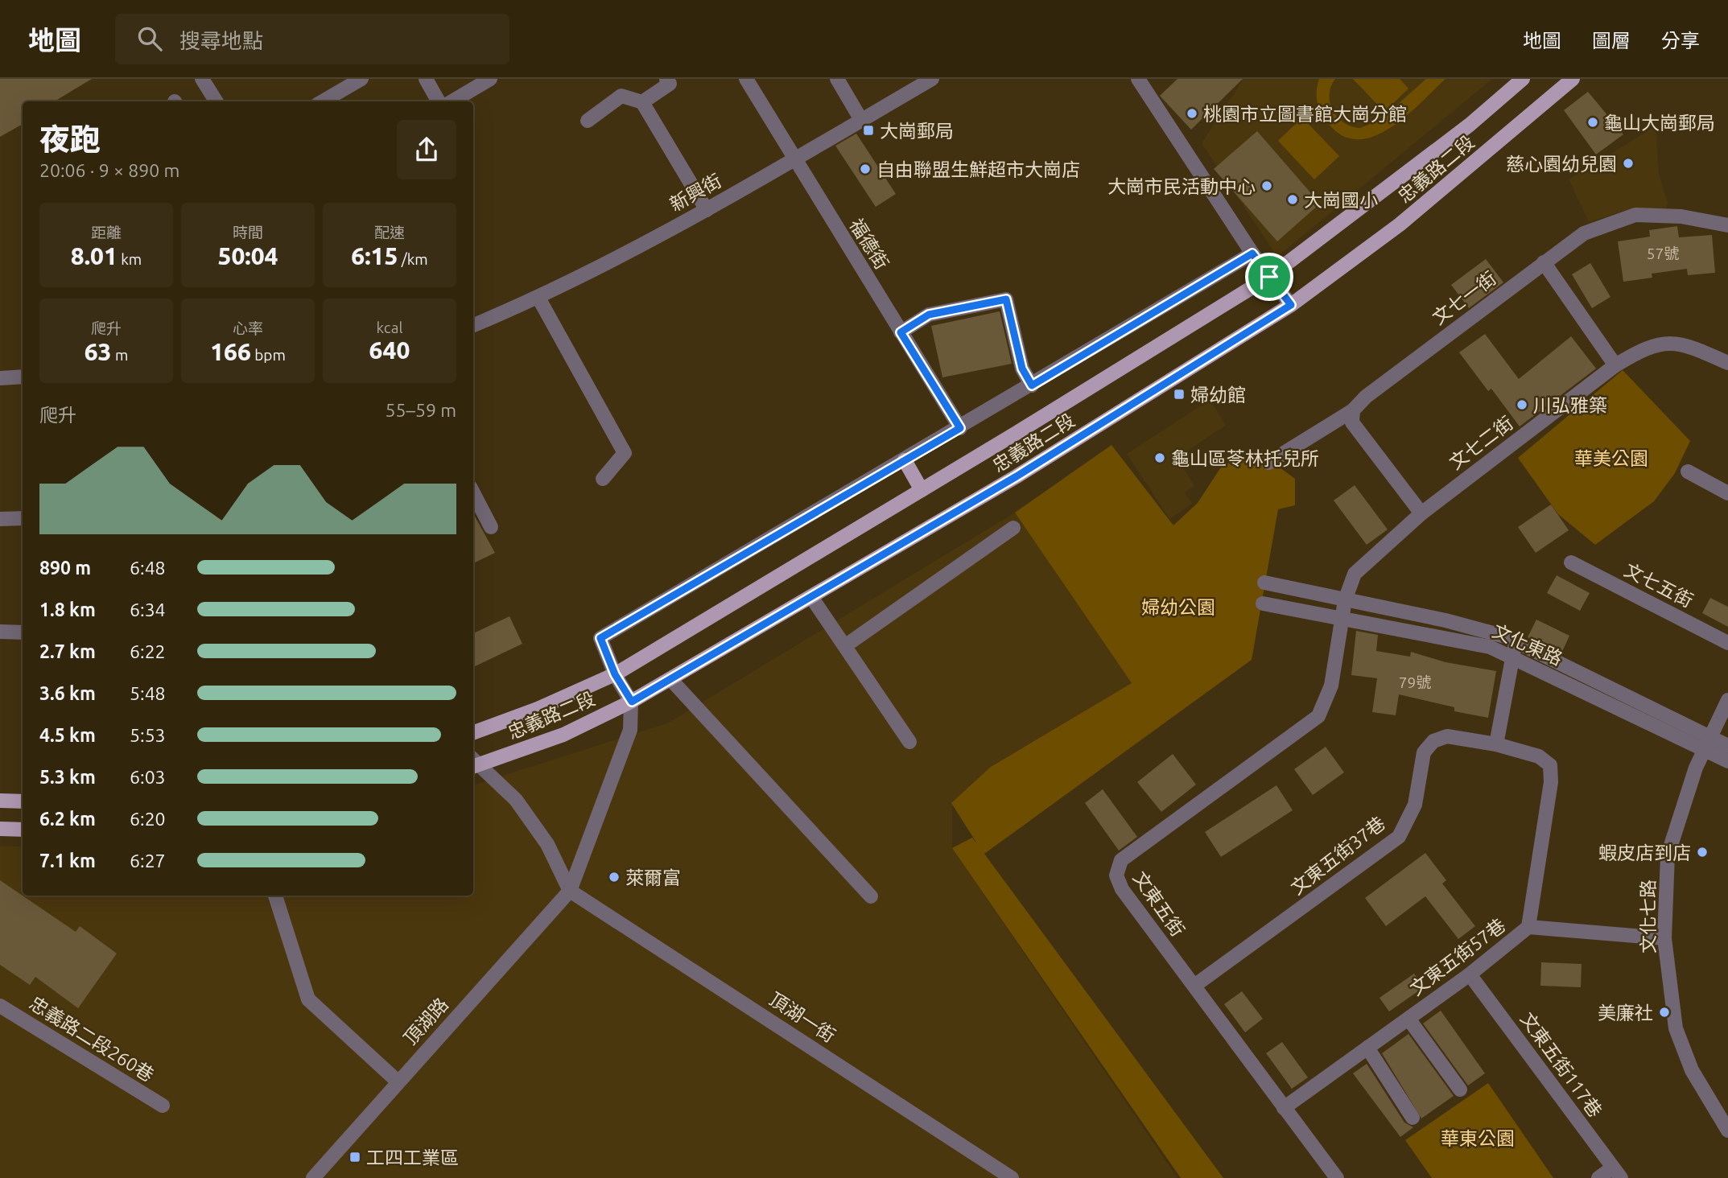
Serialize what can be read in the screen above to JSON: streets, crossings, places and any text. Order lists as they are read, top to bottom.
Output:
{
  "streets": {
    "main road": ["忠義路二段"],
    "street": [
      "新興街",
      "福德街",
      "文七一街",
      "文七二街",
      "文七五街",
      "文化東路",
      "文東五街37巷",
      "文東五街",
      "文化七路",
      "文東五街57巷",
      "頂湖一街",
      "頂湖路",
      "忠義路二段260巷",
      "文東五街117巷"
    ]
  },
  "crossings": [
    ["忠義路二段", "頂湖路"],
    ["新興街", "福德街"],
    ["文七二街", "文化東路"],
    ["文七二街", "文東五街"],
    ["文化東路", "文東五街"],
    ["文化東路", "文化七路"],
    ["文東五街37巷", "文東五街"],
    ["文東五街37巷", "文東五街57巷"],
    ["文東五街", "文東五街57巷"],
    ["文東五街57巷", "文東五街117巷"],
    ["頂湖一街", "頂湖路"]
  ],
  "parks": ["華美公園", "婦幼公園", "華東公園"],
  "places": {
    "other": [
      "桃園市立圖書館大崗分館",
      "龜山大崗郵局",
      "慈心園幼兒園",
      "自由聯盟生鮮超市大崗店",
      "大崗市民活動中心",
      "大崗國小",
      "川弘雅築",
      "龜山區苓林托兒所",
      "蝦皮店到店",
      "萊爾富",
      "美廉社"
    ],
    "transit": ["大崗郵局", "婦幼館", "工四工業區"]
  },
  "house_numbers": ["57號", "79號"],
  "page": {
    "header": "地圖",
    "search": "搜尋地點",
    "nav": ["地圖", "圖層", "分享"],
    "heading": ["夜跑", "20:06 · 9 × 890 m"],
    "stats": [
      ["距離", "8.01 km"],
      ["時間", "50:04"],
      ["配速", "6:15 /km"],
      ["爬升", "63 m"],
      ["心率", "166 bpm"],
      ["kcal", "640"]
    ],
    "chart": ["爬升", "55–59 m"],
    "list": [
      {
        "name": "890 m",
        "note": "6:48"
      },
      {
        "name": "1.8 km",
        "note": "6:34"
      },
      {
        "name": "2.7 km",
        "note": "6:22"
      },
      {
        "name": "3.6 km",
        "note": "5:48"
      },
      {
        "name": "4.5 km",
        "note": "5:53"
      },
      {
        "name": "5.3 km",
        "note": "6:03"
      },
      {
        "name": "6.2 km",
        "note": "6:20"
      },
      {
        "name": "7.1 km",
        "note": "6:27"
      }
    ]
  }
}
